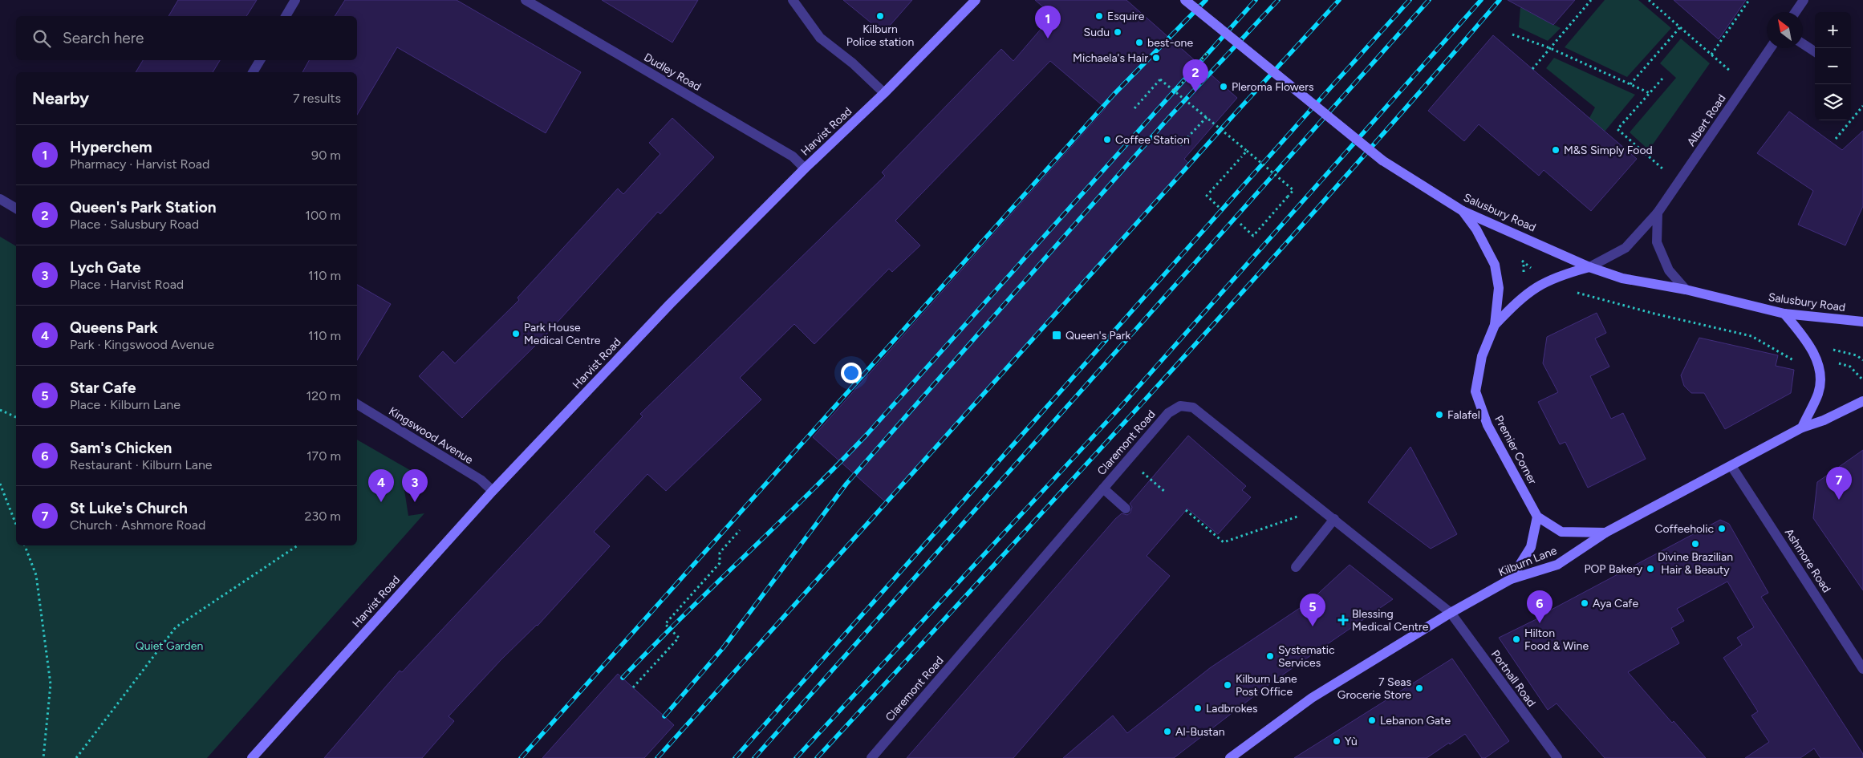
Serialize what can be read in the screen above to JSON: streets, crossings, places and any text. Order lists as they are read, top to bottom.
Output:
{
  "streets": {
    "main road": [
      "Harvist Road",
      "Salusbury Road",
      "Premier Corner",
      "Kilburn Lane"
    ],
    "street": [
      "Dudley Road",
      "Albert Road",
      "Kingswood Avenue",
      "Claremont Road",
      "Ashmore Road",
      "Portnall Road"
    ]
  },
  "crossings": [
    ["Dudley Road", "Harvist Road"],
    ["Albert Road", "Salusbury Road"],
    ["Albert Road", "Premier Corner"],
    ["Harvist Road", "Kingswood Avenue"],
    ["Salusbury Road", "Premier Corner"],
    ["Claremont Road", "Kilburn Lane"],
    ["Claremont Road", "Portnall Road"],
    ["Premier Corner", "Kilburn Lane"],
    ["Ashmore Road", "Kilburn Lane"],
    ["Kilburn Lane", "Portnall Road"]
  ],
  "parks": ["Quiet Garden"],
  "places": {
    "other": [
      "Kilburn Police station",
      "Esquire",
      "Sudu",
      "best-one",
      "Michaela's Hair",
      "Pleroma Flowers",
      "Coffee Station",
      "M&S Simply Food",
      "Park House Medical Centre",
      "Falafel",
      "Coffeeholic",
      "Divine Brazilian Hair & Beauty",
      "POP Bakery",
      "Aya Cafe",
      "Hilton Food & Wine",
      "Systematic Services",
      "Kilburn Lane Post Office",
      "7 Seas Grocerie Store",
      "Ladbrokes",
      "Lebanon Gate",
      "Al-Bustan",
      "Yù"
    ],
    "transit": ["Queen's Park"],
    "health": ["Blessing Medical Centre"]
  },
  "north": "top left",
  "page": {
    "pins": [
      "1",
      "2",
      "7",
      "3",
      "4",
      "6",
      "5"
    ],
    "map_buttons": ["+", "−"],
    "search": "Search here",
    "heading": ["Nearby", "7 results"],
    "list": [
      {
        "mark": "1",
        "name": "Hyperchem",
        "note": "Pharmacy · Harvist Road",
        "value": "90 m"
      },
      {
        "mark": "2",
        "name": "Queen's Park Station",
        "note": "Place · Salusbury Road",
        "value": "100 m"
      },
      {
        "mark": "3",
        "name": "Lych Gate",
        "note": "Place · Harvist Road",
        "value": "110 m"
      },
      {
        "mark": "4",
        "name": "Queens Park",
        "note": "Park · Kingswood Avenue",
        "value": "110 m"
      },
      {
        "mark": "5",
        "name": "Star Cafe",
        "note": "Place · Kilburn Lane",
        "value": "120 m"
      },
      {
        "mark": "6",
        "name": "Sam's Chicken",
        "note": "Restaurant · Kilburn Lane",
        "value": "170 m"
      },
      {
        "mark": "7",
        "name": "St Luke's Church",
        "note": "Church · Ashmore Road",
        "value": "230 m"
      }
    ]
  }
}
